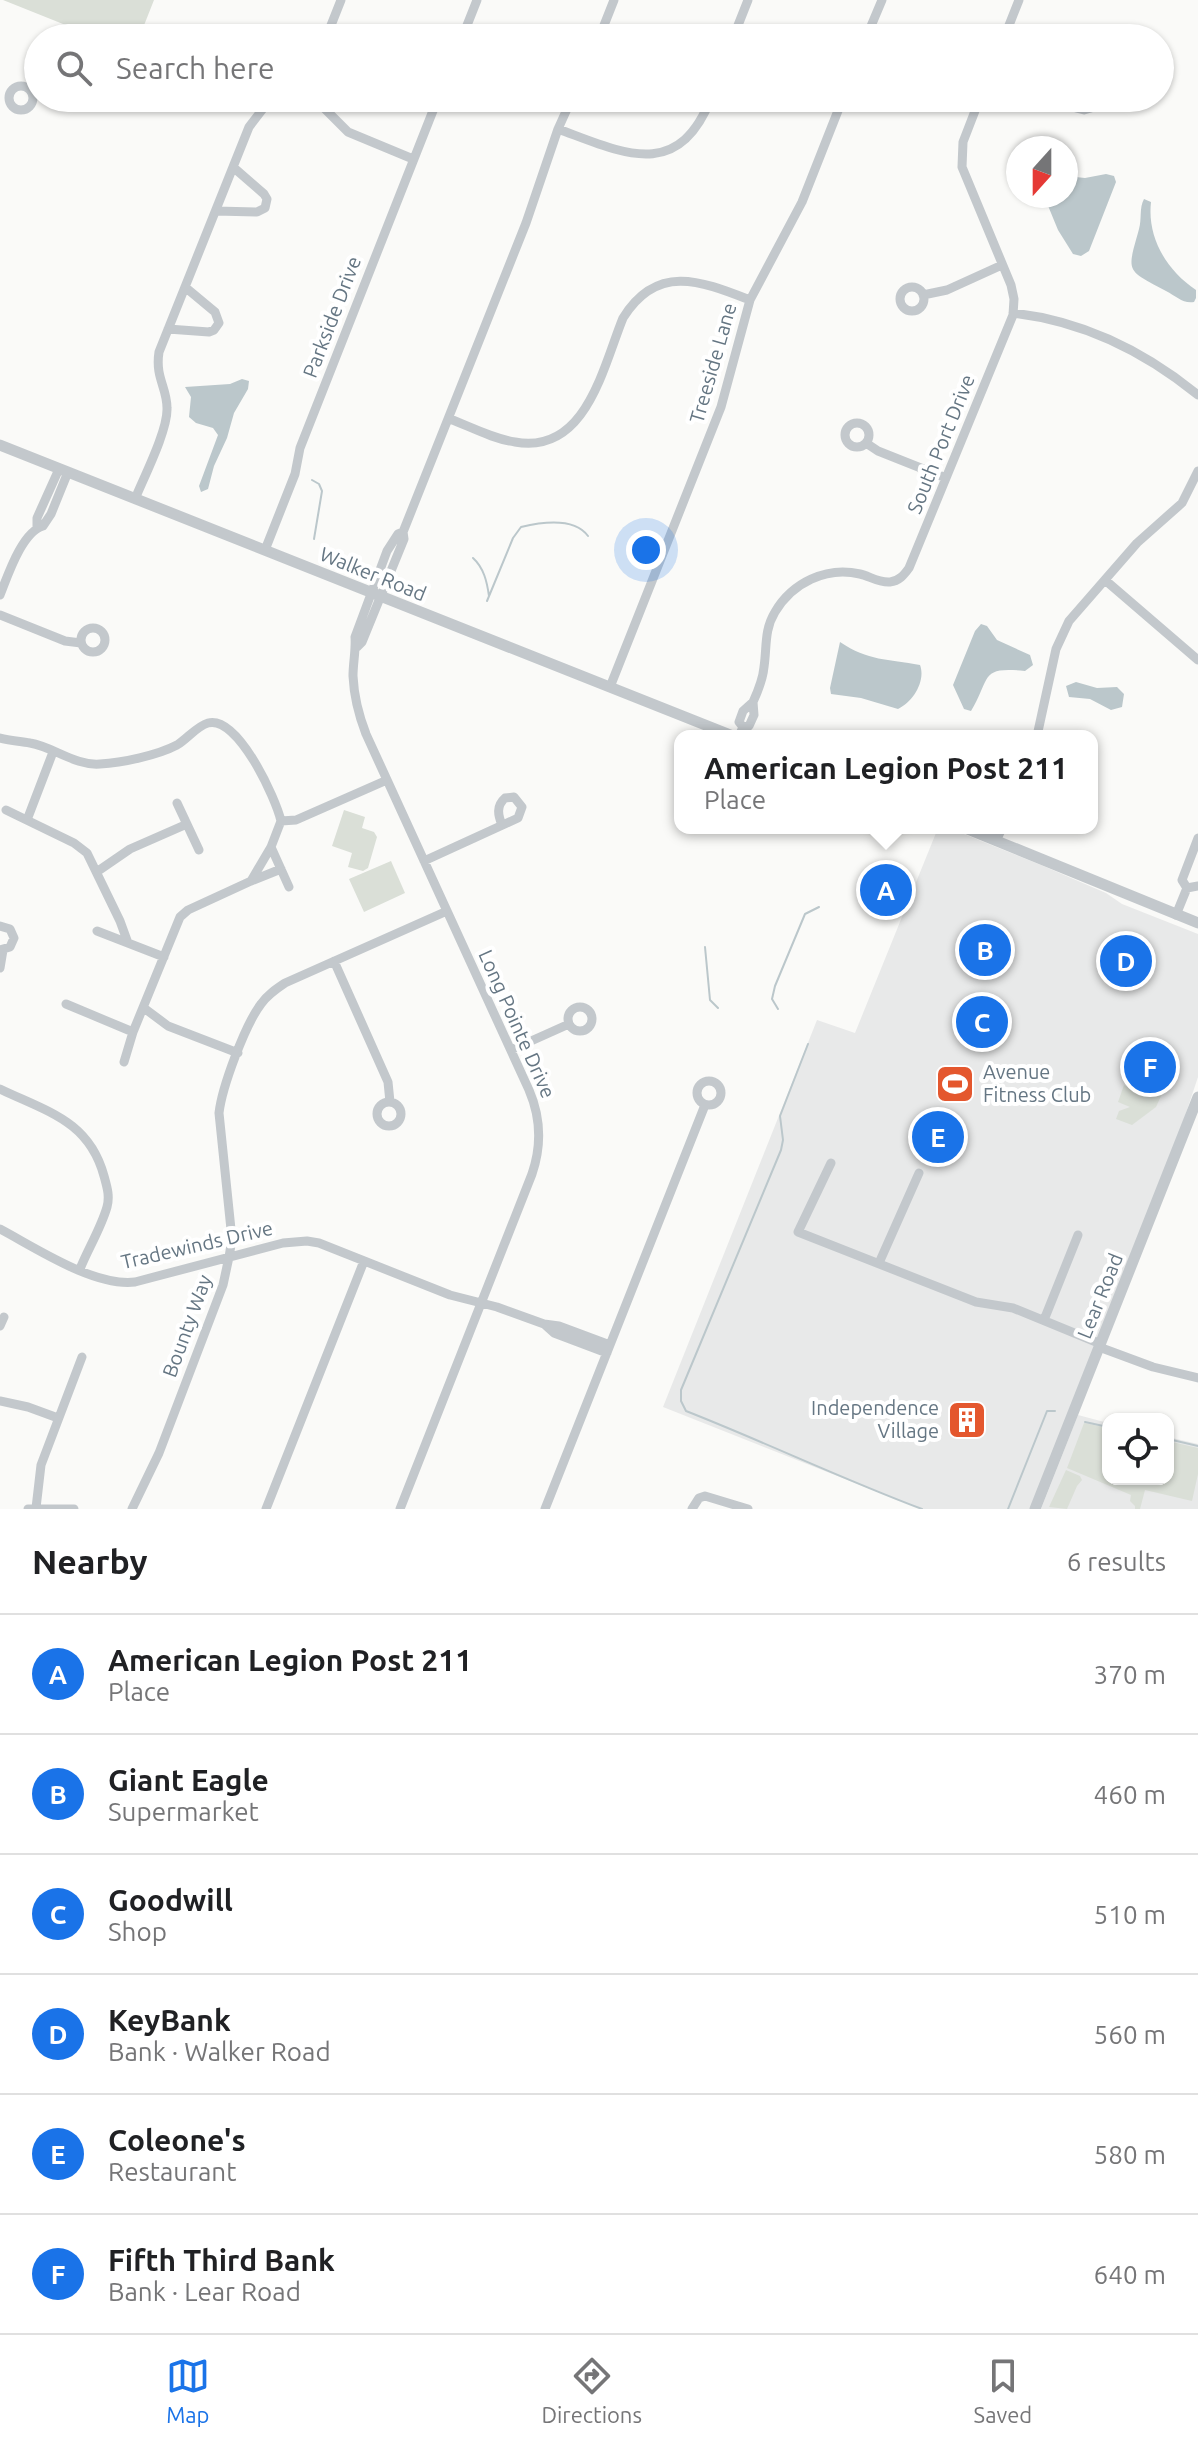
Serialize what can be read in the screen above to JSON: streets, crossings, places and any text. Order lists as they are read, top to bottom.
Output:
{
  "streets": {
    "street": [
      "Parkside Drive",
      "Treeside Lane",
      "South Port Drive",
      "Walker Road",
      "Long Pointe Drive",
      "Tradewinds Drive",
      "Lear Road",
      "Bounty Way"
    ]
  },
  "crossings": [
    ["Parkside Drive", "Walker Road"],
    ["Treeside Lane", "Walker Road"],
    ["Walker Road", "Long Pointe Drive"],
    ["Long Pointe Drive", "Tradewinds Drive"],
    ["Long Pointe Drive", "Bounty Way"],
    ["Tradewinds Drive", "Bounty Way"]
  ],
  "places": {
    "sports": ["Avenue Fitness Club"],
    "building": ["Independence Village"]
  },
  "north": "bottom",
  "page": {
    "search": "Search here",
    "popup": ["American Legion Post 211", "Place"],
    "pins": [
      "A",
      "B",
      "D",
      "C",
      "F",
      "E"
    ],
    "heading": ["Nearby", "6 results"],
    "list": [
      {
        "mark": "A",
        "name": "American Legion Post 211",
        "note": "Place",
        "value": "370 m"
      },
      {
        "mark": "B",
        "name": "Giant Eagle",
        "note": "Supermarket",
        "value": "460 m"
      },
      {
        "mark": "C",
        "name": "Goodwill",
        "note": "Shop",
        "value": "510 m"
      },
      {
        "mark": "D",
        "name": "KeyBank",
        "note": "Bank · Walker Road",
        "value": "560 m"
      },
      {
        "mark": "E",
        "name": "Coleone's",
        "note": "Restaurant",
        "value": "580 m"
      },
      {
        "mark": "F",
        "name": "Fifth Third Bank",
        "note": "Bank · Lear Road",
        "value": "640 m"
      }
    ],
    "nav": ["Map", "Directions", "Saved"]
  }
}
